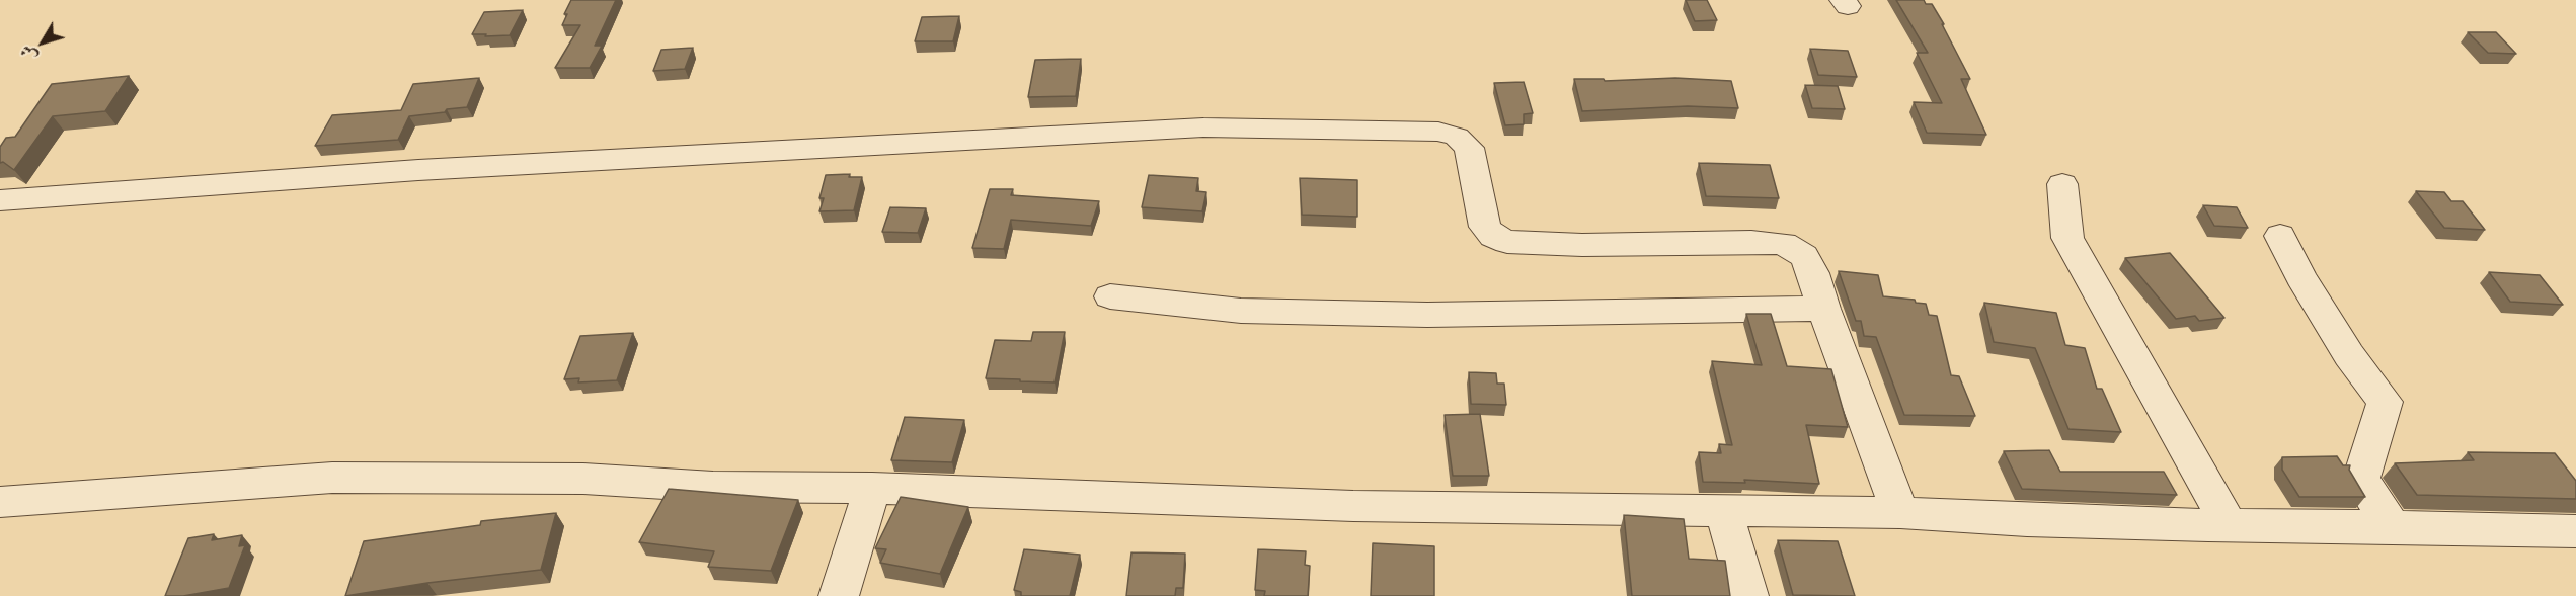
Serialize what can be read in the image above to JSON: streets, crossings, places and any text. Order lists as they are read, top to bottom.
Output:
{
  "north": "bottom left"
}
